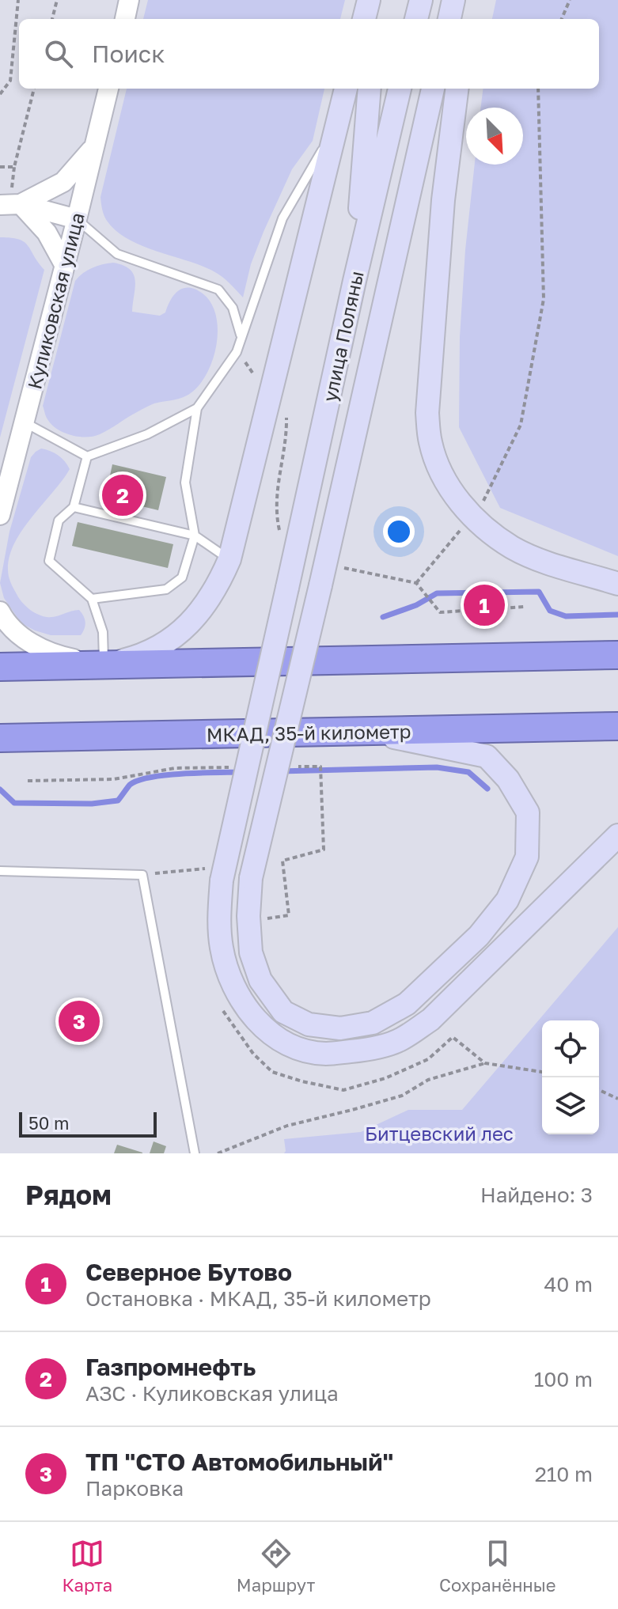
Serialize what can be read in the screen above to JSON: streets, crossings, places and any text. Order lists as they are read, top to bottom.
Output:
{
  "streets": {
    "highway": ["МКАД, 35-й километр"],
    "main road": ["улица Поляны"],
    "street": ["Куликовская улица"]
  },
  "crossings": [
    ["улица Поляны", "МКАД, 35-й километр"]
  ],
  "parks": ["Битцевский лес"],
  "scale_bar": "50 m",
  "north": "bottom right",
  "page": {
    "search": "Поиск",
    "pins": ["2", "1", "3"],
    "scale": "50 m",
    "heading": ["Рядом", "Найдено: 3"],
    "list": [
      {
        "mark": "1",
        "name": "Северное Бутово",
        "note": "Остановка · МКАД, 35-й километр",
        "value": "40 m"
      },
      {
        "mark": "2",
        "name": "Газпромнефть",
        "note": "АЗС · Куликовская улица",
        "value": "100 m"
      },
      {
        "mark": "3",
        "name": "ТП \"СТО Автомобильный\"",
        "note": "Парковка",
        "value": "210 m"
      }
    ],
    "nav": ["Карта", "Маршрут", "Сохранённые"]
  }
}
